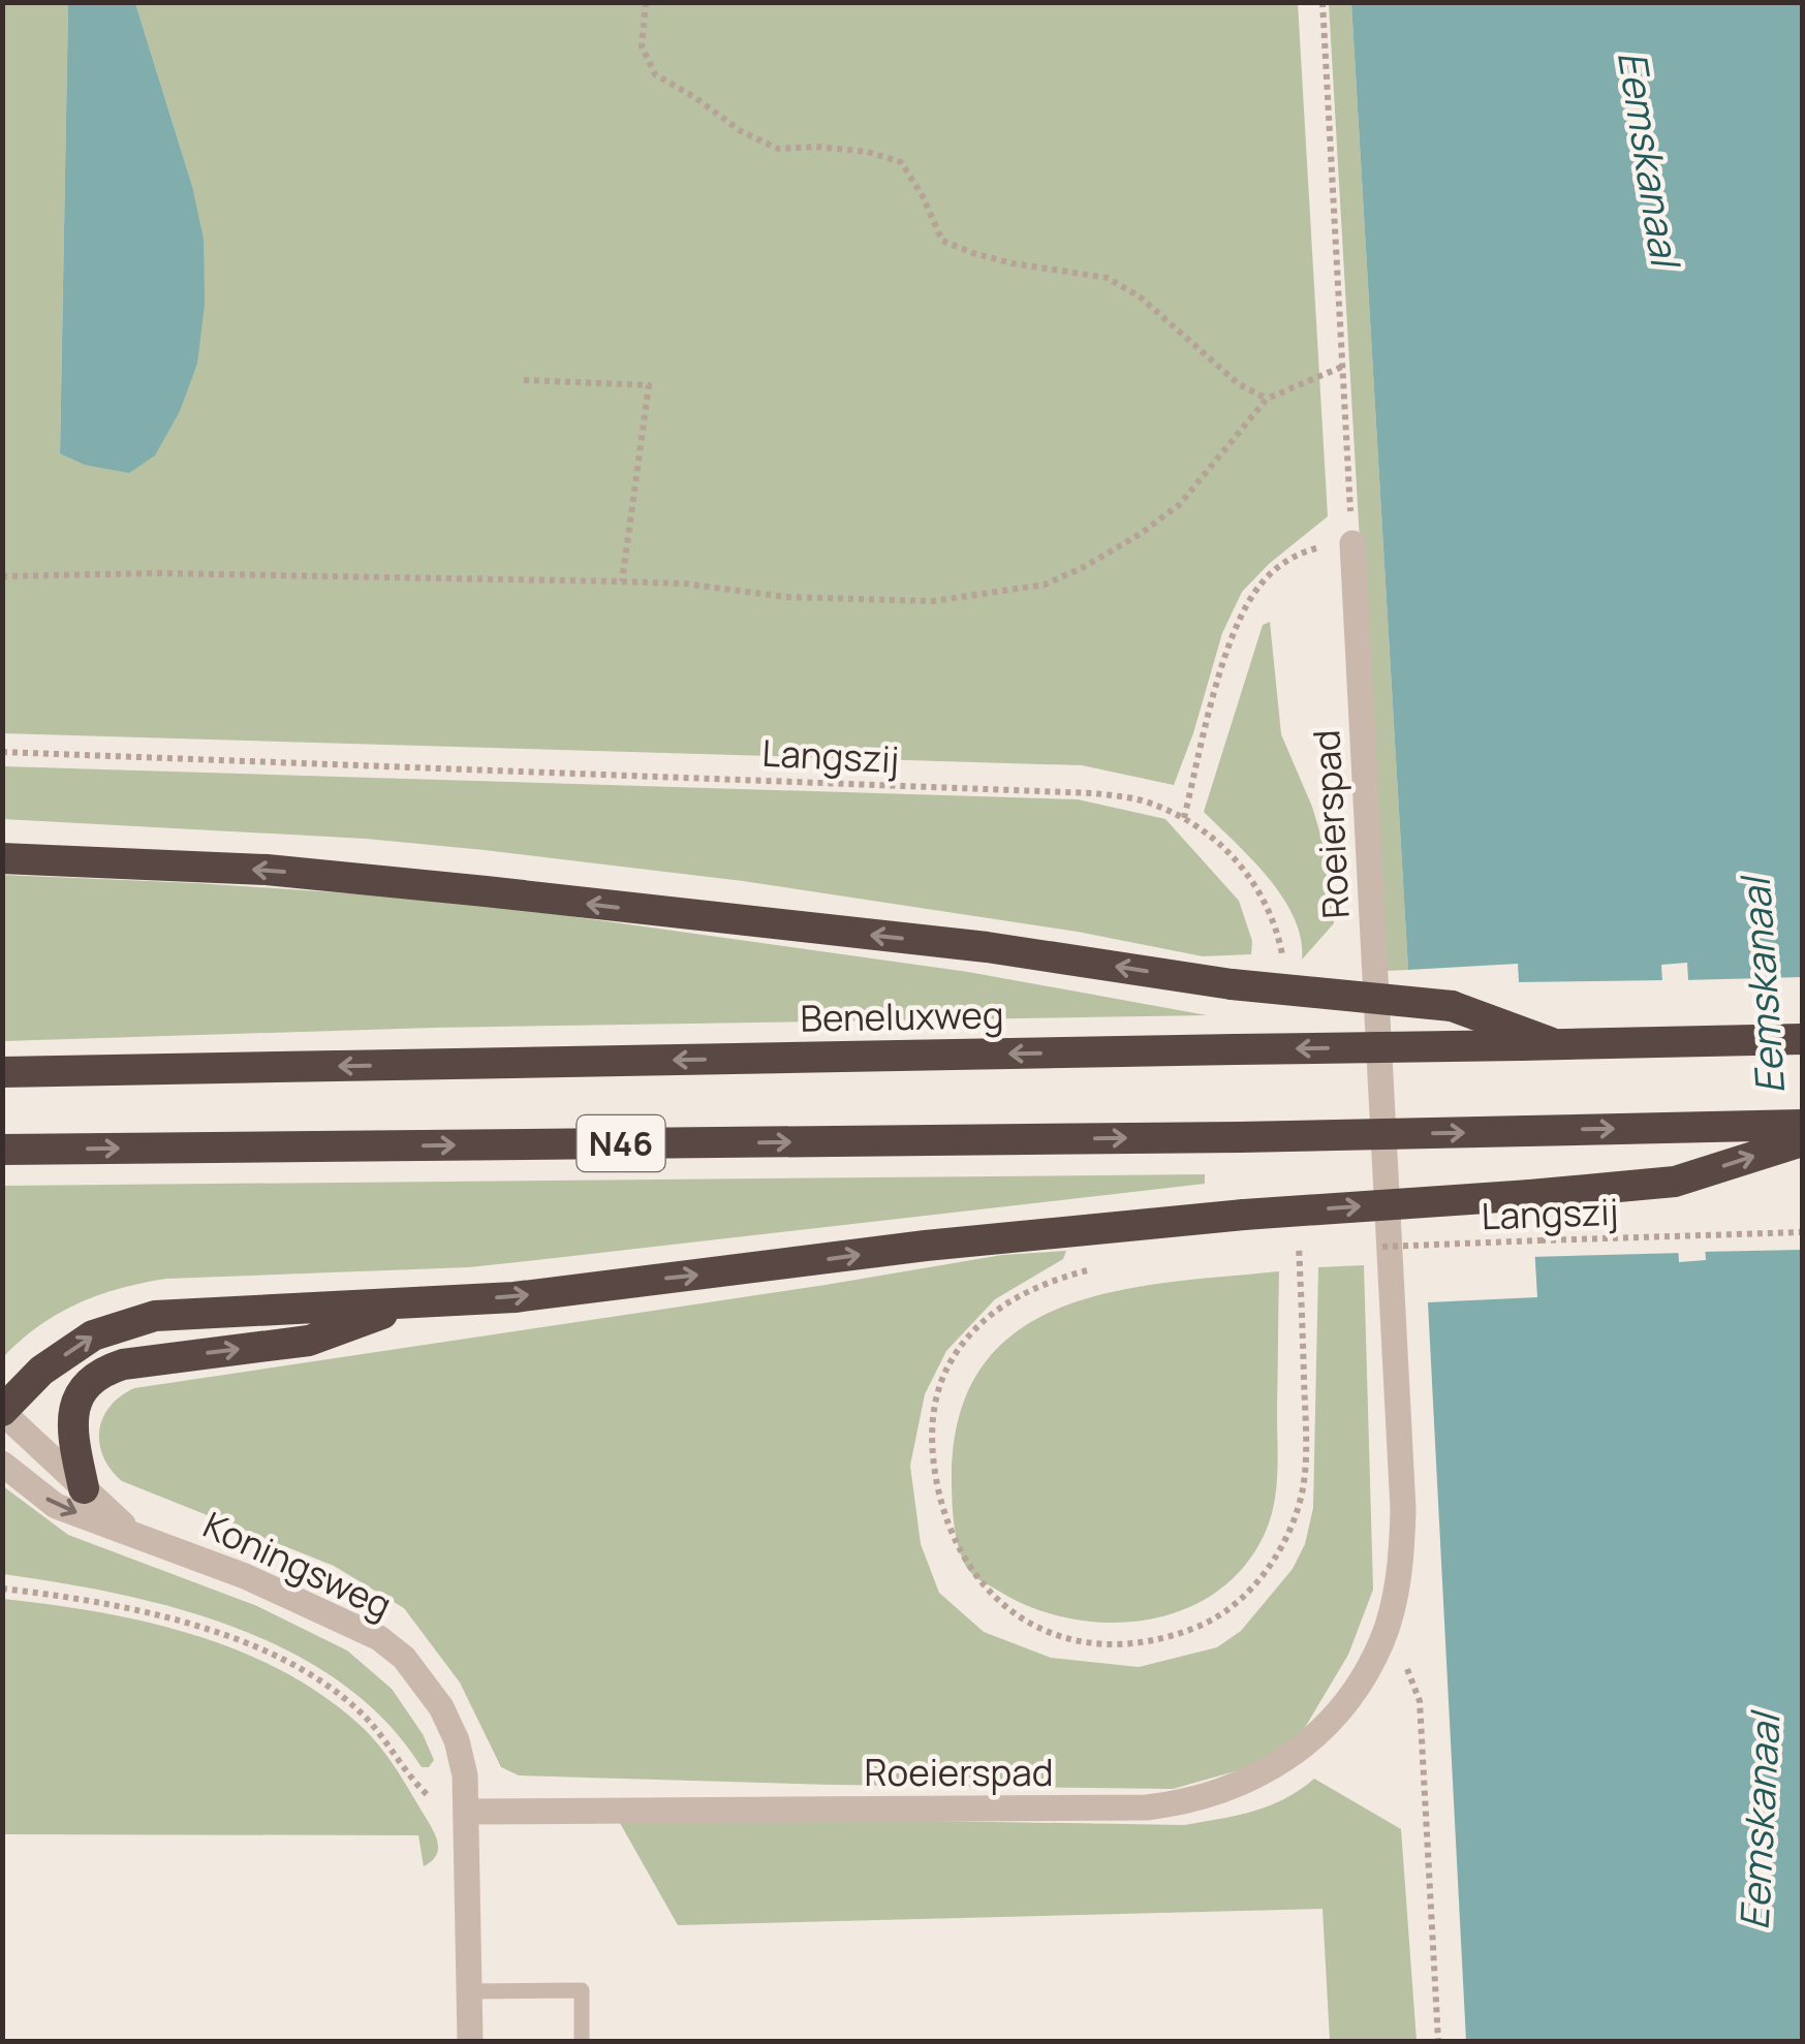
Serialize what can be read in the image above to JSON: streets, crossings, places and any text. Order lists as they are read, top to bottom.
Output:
{
  "streets": {
    "highway": ["Beneluxweg", "N46"],
    "street": ["Roeierspad", "Koningsweg"],
    "path": ["Langszij"]
  },
  "crossings": [
    ["Roeierspad", "Koningsweg"],
    ["Beneluxweg", "N46"]
  ],
  "water": ["Eemskanaal"]
}
